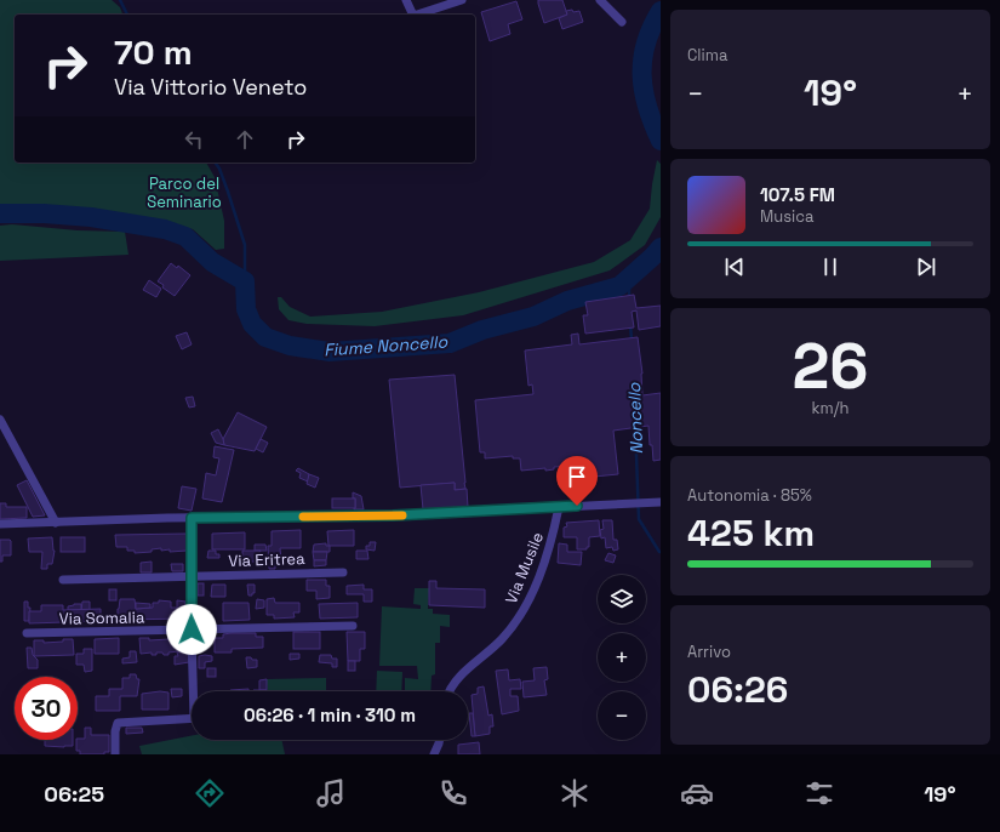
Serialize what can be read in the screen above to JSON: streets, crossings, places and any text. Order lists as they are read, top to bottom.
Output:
{
  "streets": {
    "street": ["Via Eritrea", "Via Musile", "Via Somalia"]
  },
  "water": ["Fiume Noncello", "Noncello"],
  "parks": ["Parco del Seminario"],
  "page": {
    "tile": [
      "Clima",
      ["26", "km/h"],
      ["Autonomia · 85%", "425 km"],
      ["Arrivo", "06:26"]
    ],
    "turn": ["70 m", "Via Vittorio Veneto"],
    "heat": ["−", "19°", "+"],
    "song": ["107.5 FM", "Musica"],
    "map_buttons": ["+", "−"],
    "limit": "30",
    "trip": "06:26 · 1 min · 310 m",
    "tabs": ["06:25", "19°"]
  }
}
